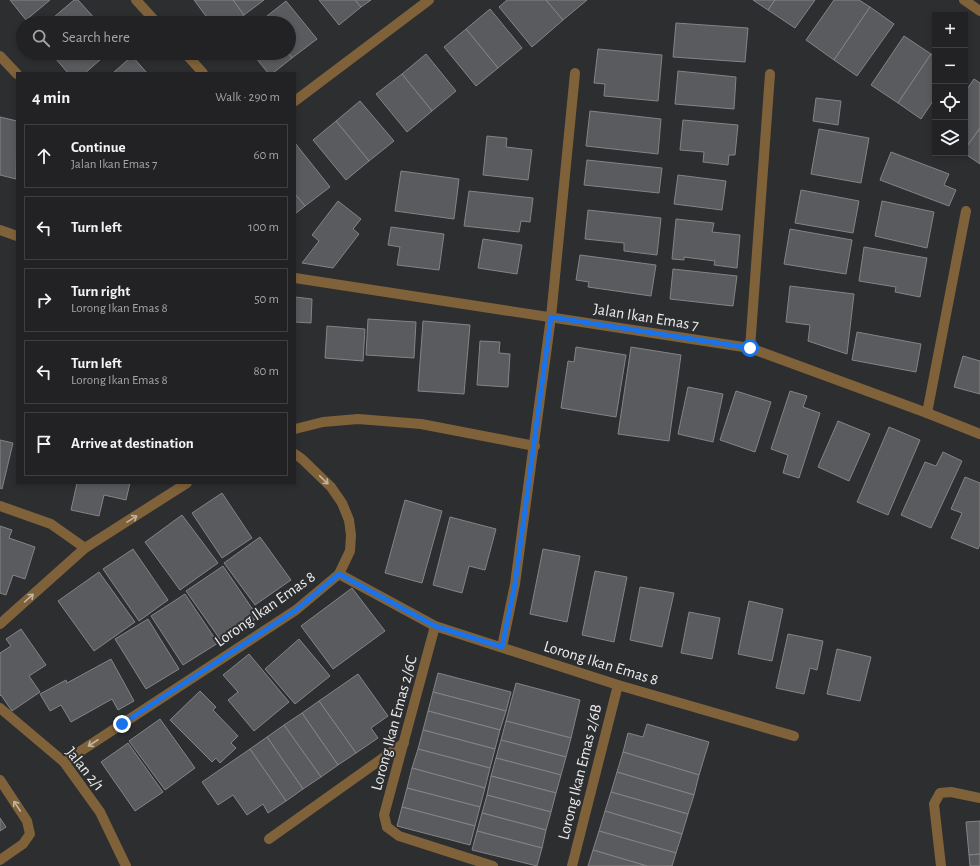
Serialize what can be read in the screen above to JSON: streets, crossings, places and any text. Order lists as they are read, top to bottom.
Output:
{
  "streets": {
    "street": [
      "Jalan Ikan Emas 7",
      "Lorong Ikan Emas 8",
      "Lorong Ikan Emas 2/6C",
      "Jalan 2/1",
      "Lorong Ikan Emas 2/6B"
    ]
  },
  "crossings": [
    ["Lorong Ikan Emas 8", "Lorong Ikan Emas 2/6C"],
    ["Lorong Ikan Emas 8", "Jalan 2/1"],
    ["Lorong Ikan Emas 8", "Lorong Ikan Emas 2/6B"]
  ],
  "one_way": ["Lorong Ikan Emas 8"],
  "page": {
    "map_buttons": ["+", "−"],
    "search": "Search here",
    "heading": ["4 min", "Walk · 290 m"],
    "list": [
      ["Continue", "Jalan Ikan Emas 7", "60 m"],
      ["Turn left", "100 m"],
      ["Turn right", "Lorong Ikan Emas 8", "50 m"],
      ["Turn left", "Lorong Ikan Emas 8", "80 m"],
      "Arrive at destination"
    ]
  }
}
